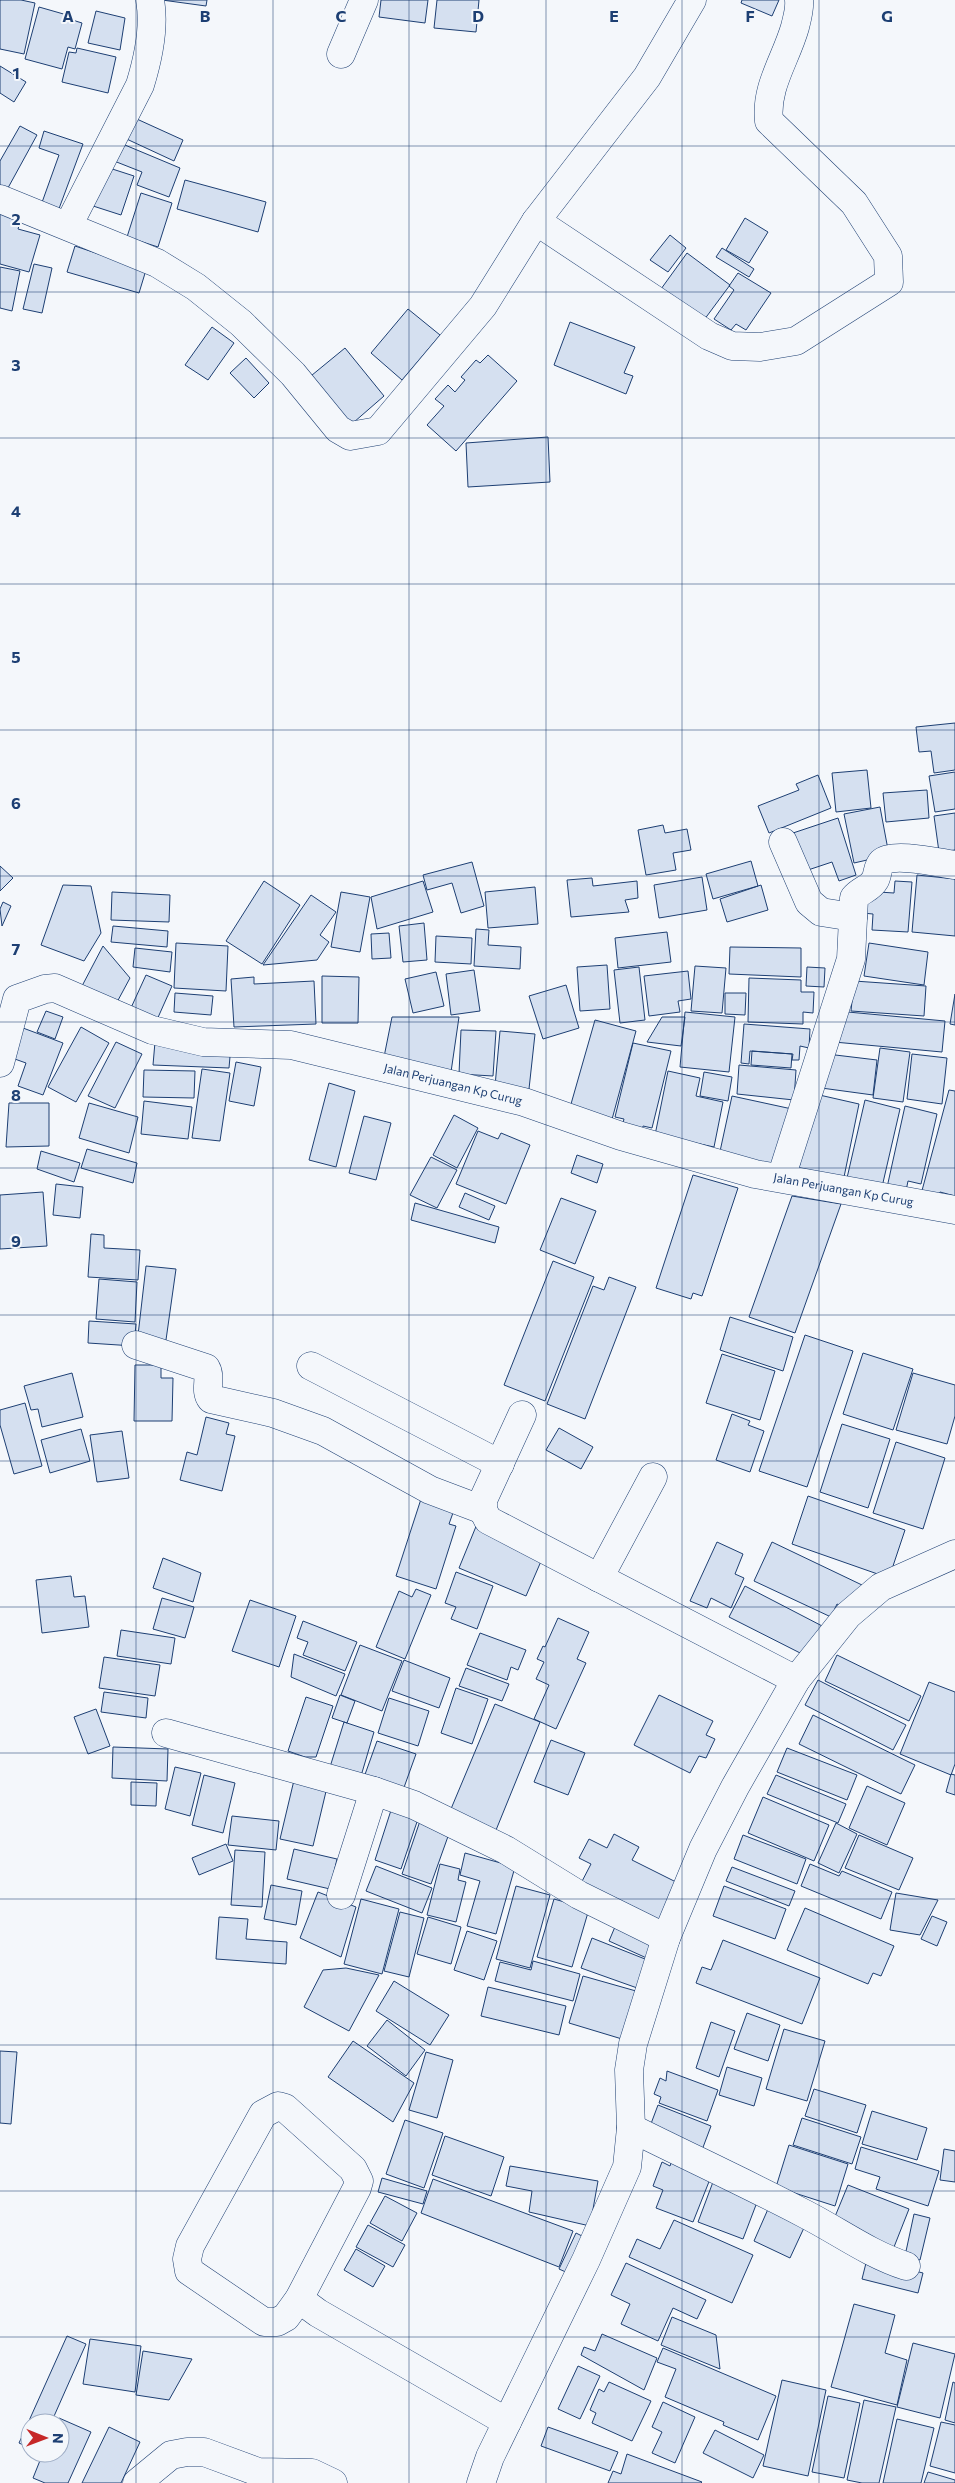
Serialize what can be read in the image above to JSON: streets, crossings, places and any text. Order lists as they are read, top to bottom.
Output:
{
  "streets": {
    "street": ["Jalan Perjuangan Kp Curug"]
  },
  "north": "right",
  "grid": {
    "columns": [
      "A",
      "B",
      "C",
      "D",
      "E",
      "F",
      "G"
    ],
    "rows": [
      "1",
      "2",
      "3",
      "4",
      "5",
      "6",
      "7",
      "8",
      "9"
    ]
  }
}
